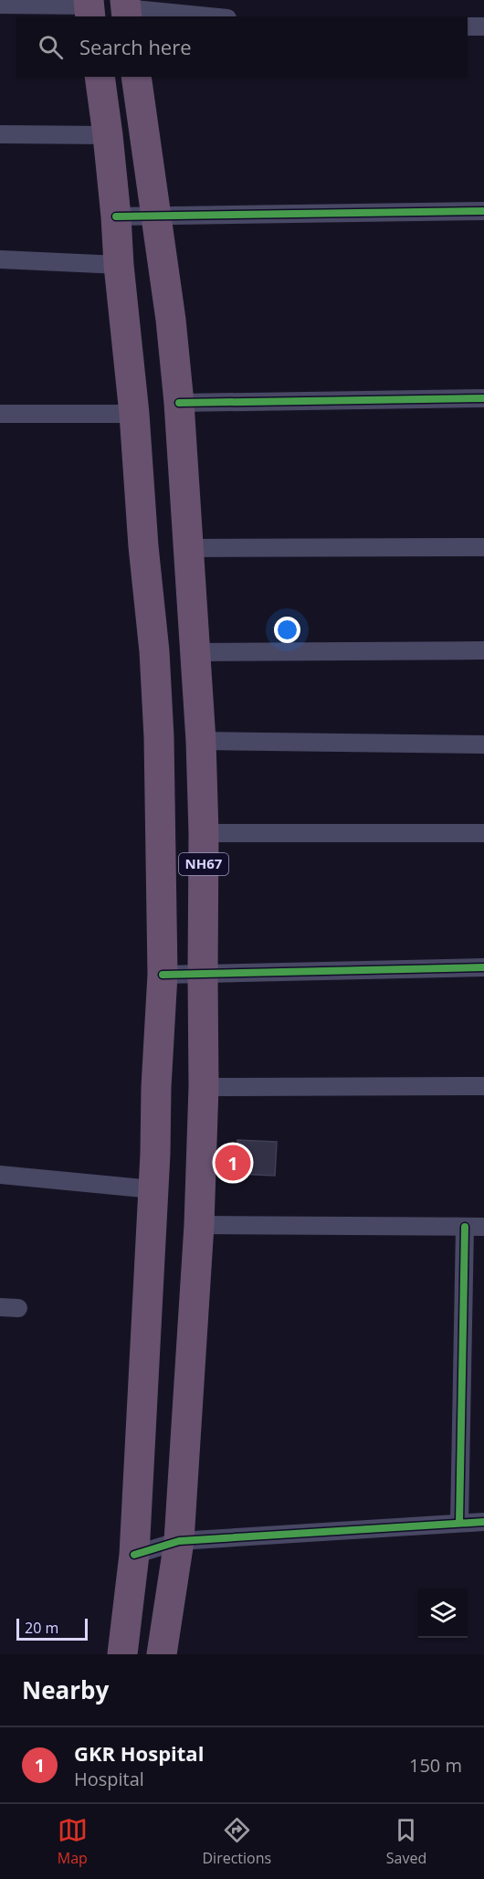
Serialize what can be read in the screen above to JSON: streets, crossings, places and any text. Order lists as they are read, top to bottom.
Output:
{
  "streets": {
    "highway": ["NH67"]
  },
  "scale_bar": "20 m",
  "page": {
    "search": "Search here",
    "pins": "1",
    "scale": "20 m",
    "heading": "Nearby",
    "list": [
      {
        "mark": "1",
        "name": "GKR Hospital",
        "note": "Hospital",
        "value": "150 m"
      }
    ],
    "nav": ["Map", "Directions", "Saved"]
  }
}
